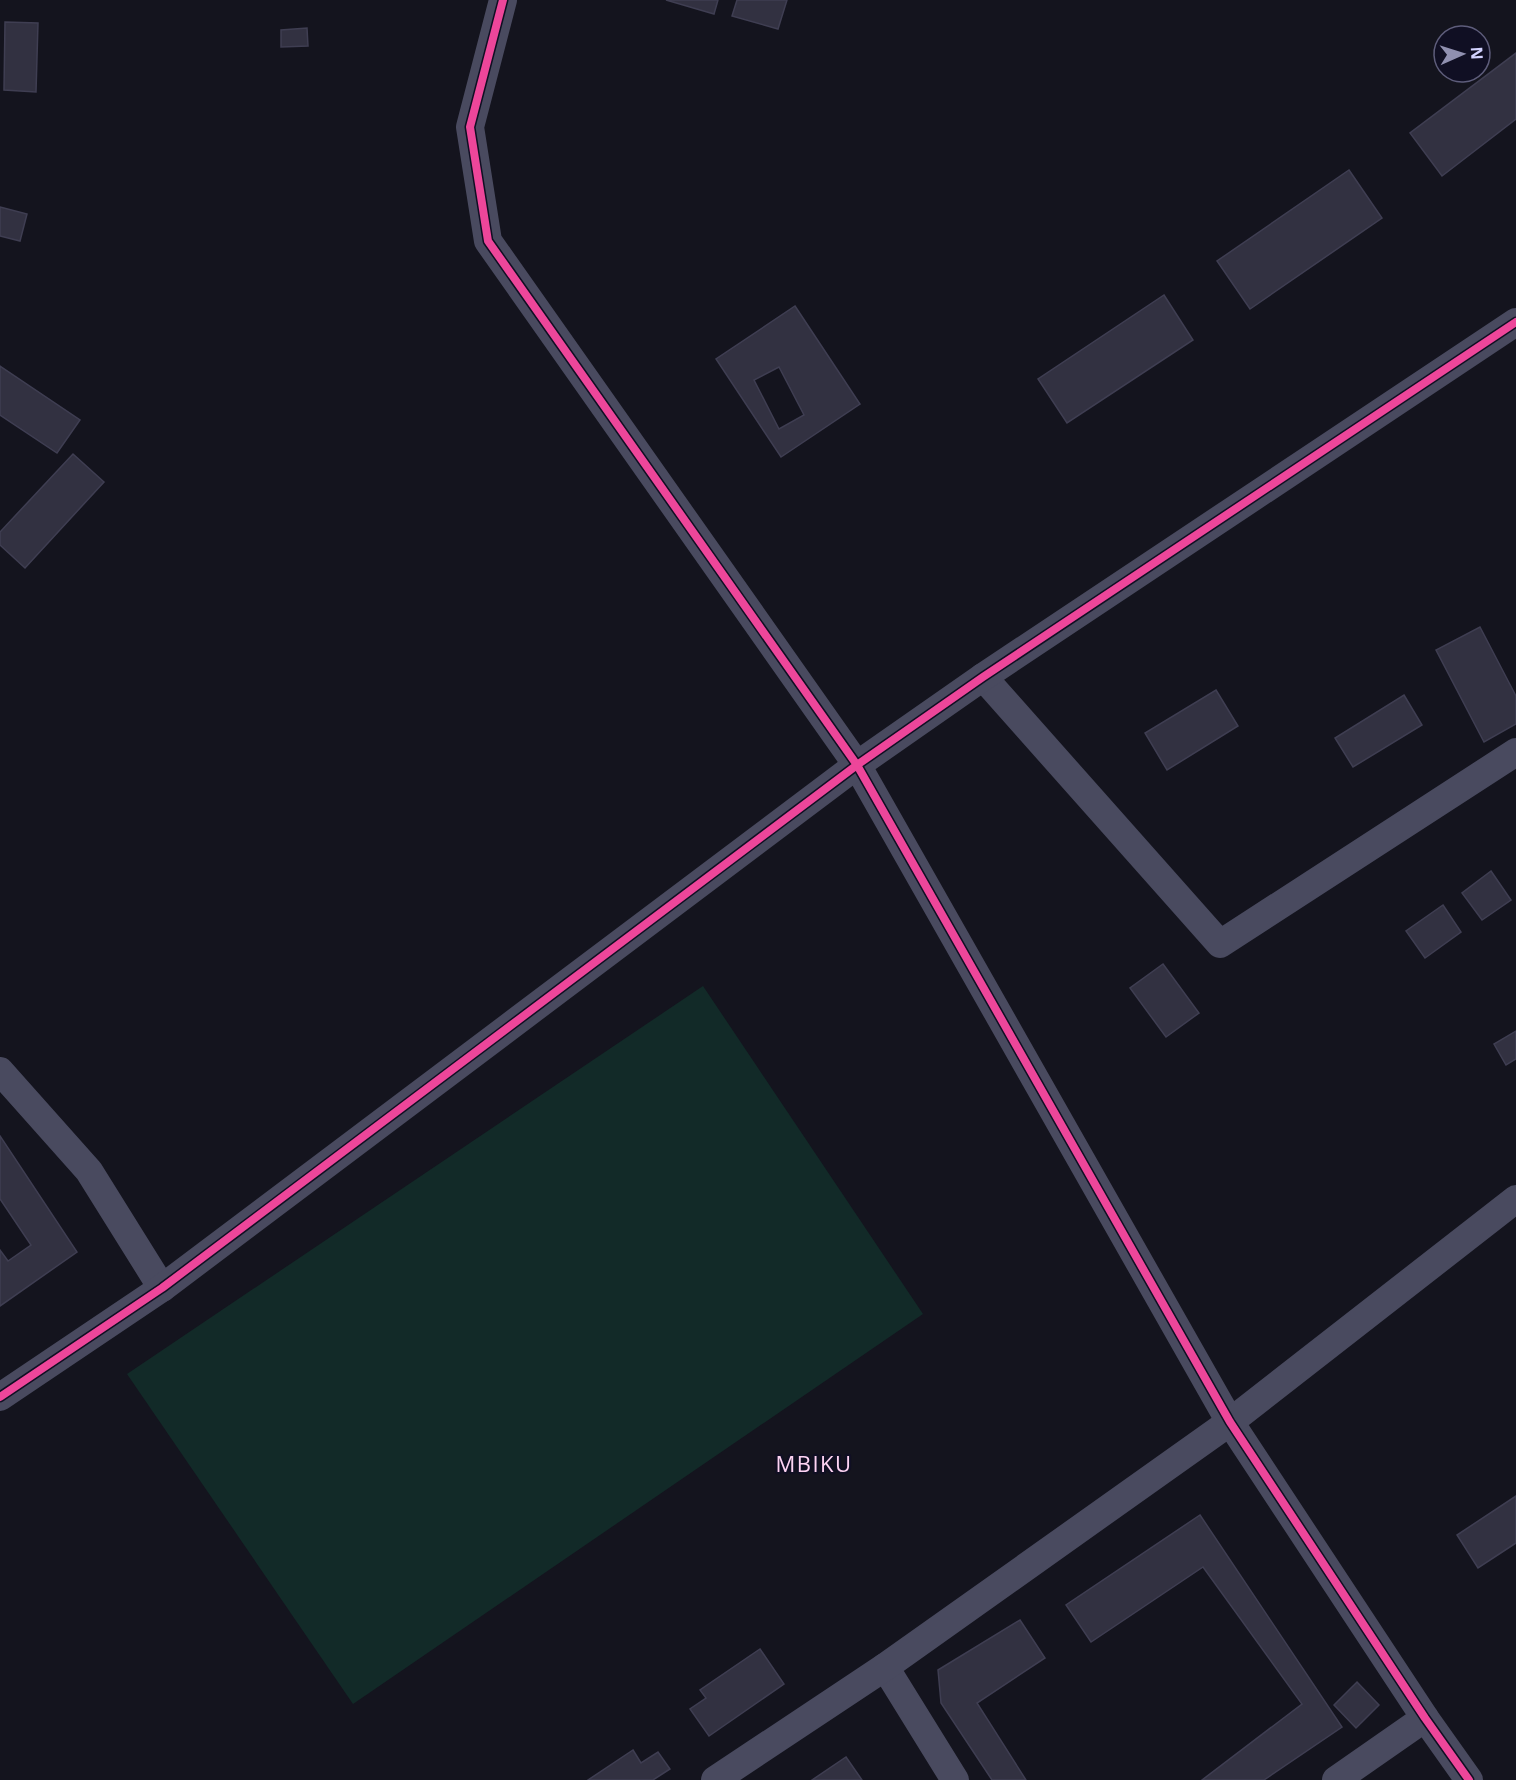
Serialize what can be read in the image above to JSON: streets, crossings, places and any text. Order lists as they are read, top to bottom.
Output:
{
  "districts": ["MBIKU"],
  "north": "right"
}
